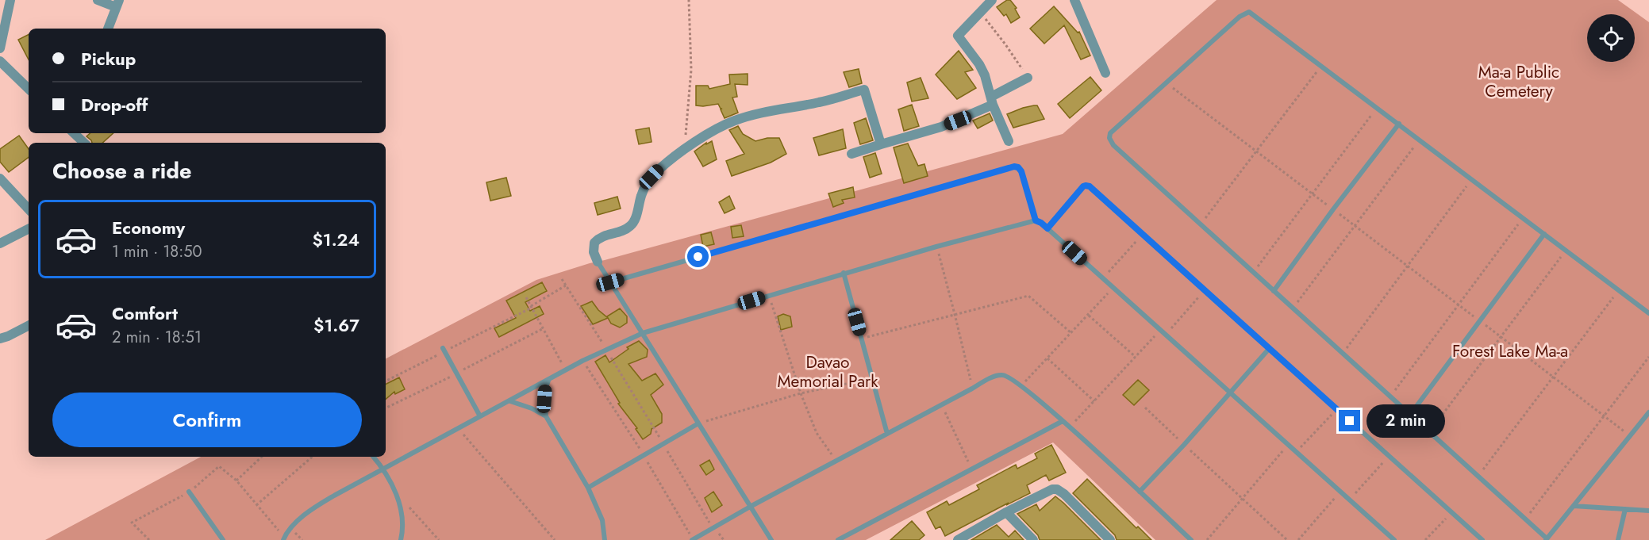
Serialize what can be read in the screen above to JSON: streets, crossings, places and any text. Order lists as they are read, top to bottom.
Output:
{
  "parks": ["Ma-a Public Cemetery", "Forest Lake Ma-a", "Davao Memorial Park"],
  "page": {
    "banner": ["Pickup", "Drop-off"],
    "heading": "Choose a ride",
    "list": [
      {
        "name": "Economy",
        "note": "1 min · 18:50",
        "value": "$1.24"
      },
      {
        "name": "Comfort",
        "note": "2 min · 18:51",
        "value": "$1.67"
      }
    ],
    "buttons": "Confirm",
    "bubble": "2 min"
  }
}
